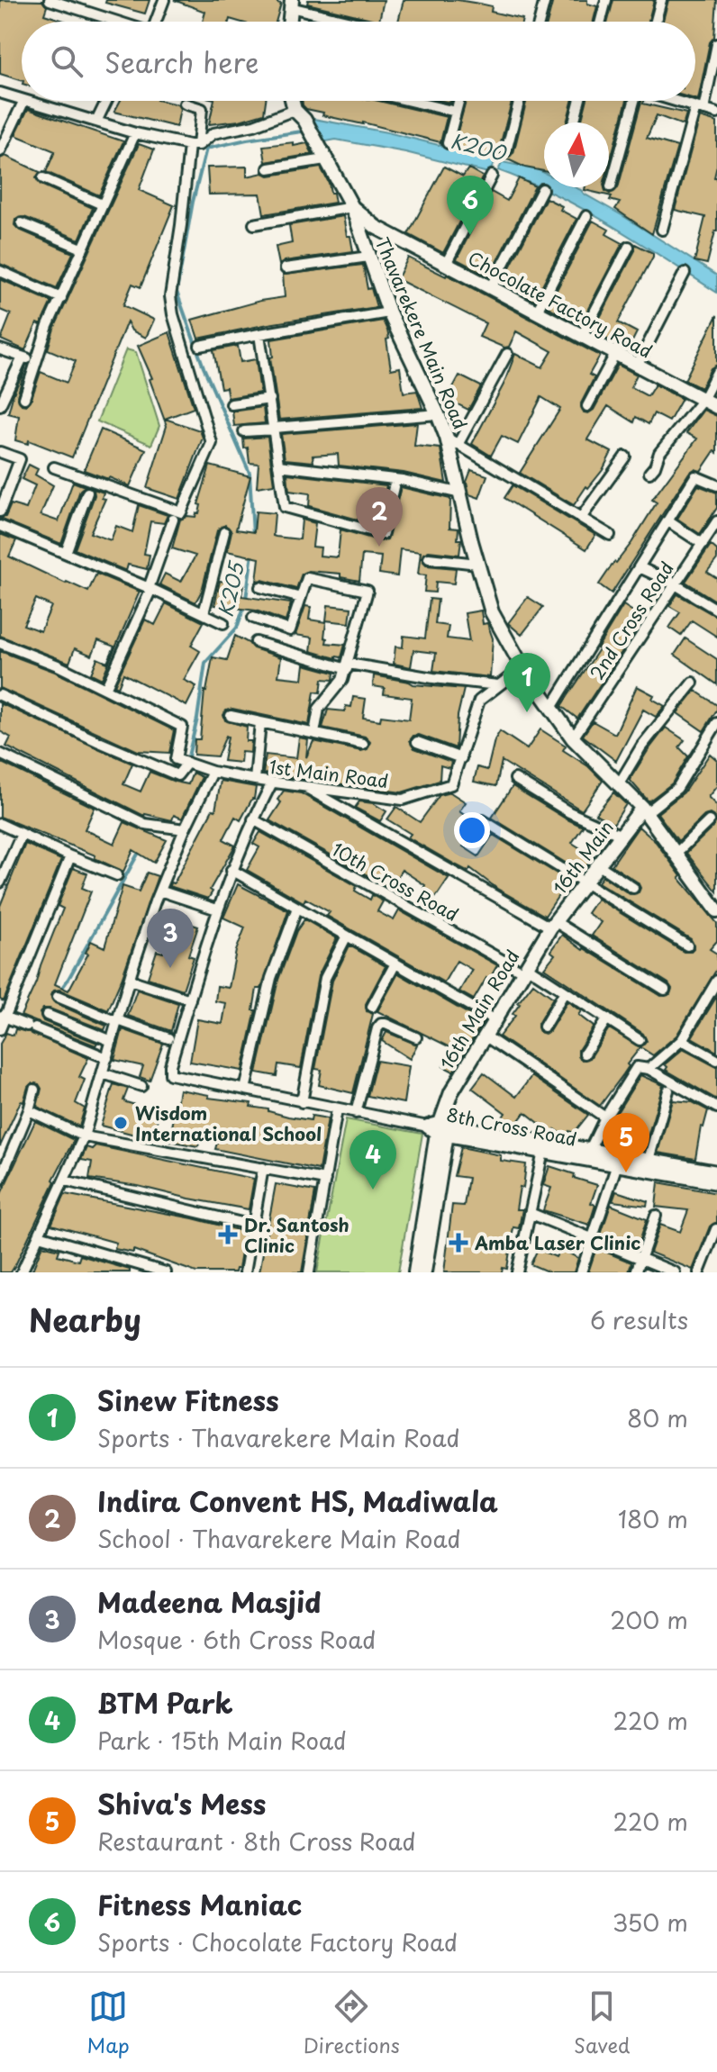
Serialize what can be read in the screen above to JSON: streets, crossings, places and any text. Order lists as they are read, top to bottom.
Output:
{
  "streets": {
    "main road": [
      "Chocolate Factory Road",
      "Thavarekere Main Road",
      "16th Main",
      "16th Main Road",
      "8th Cross Road"
    ],
    "street": ["2nd Cross Road", "1st Main Road", "10th Cross Road"]
  },
  "crossings": [
    ["Chocolate Factory Road", "Thavarekere Main Road"],
    ["Thavarekere Main Road", "2nd Cross Road"],
    ["Thavarekere Main Road", "1st Main Road"],
    ["Thavarekere Main Road", "16th Main"],
    ["16th Main", "16th Main Road"],
    ["10th Cross Road", "16th Main Road"],
    ["16th Main Road", "8th Cross Road"]
  ],
  "water": ["K200", "K205"],
  "places": {
    "other": ["Wisdom International School"],
    "health": ["Dr. Santosh Clinic", "Amba Laser Clinic"]
  },
  "north": "top",
  "page": {
    "search": "Search here",
    "pins": [
      "6",
      "2",
      "1",
      "3",
      "5",
      "4"
    ],
    "heading": ["Nearby", "6 results"],
    "list": [
      {
        "mark": "1",
        "name": "Sinew Fitness",
        "note": "Sports · Thavarekere Main Road",
        "value": "80 m"
      },
      {
        "mark": "2",
        "name": "Indira Convent HS, Madiwala",
        "note": "School · Thavarekere Main Road",
        "value": "180 m"
      },
      {
        "mark": "3",
        "name": "Madeena Masjid",
        "note": "Mosque · 6th Cross Road",
        "value": "200 m"
      },
      {
        "mark": "4",
        "name": "BTM Park",
        "note": "Park · 15th Main Road",
        "value": "220 m"
      },
      {
        "mark": "5",
        "name": "Shiva's Mess",
        "note": "Restaurant · 8th Cross Road",
        "value": "220 m"
      },
      {
        "mark": "6",
        "name": "Fitness Maniac",
        "note": "Sports · Chocolate Factory Road",
        "value": "350 m"
      }
    ],
    "nav": ["Map", "Directions", "Saved"]
  }
}
